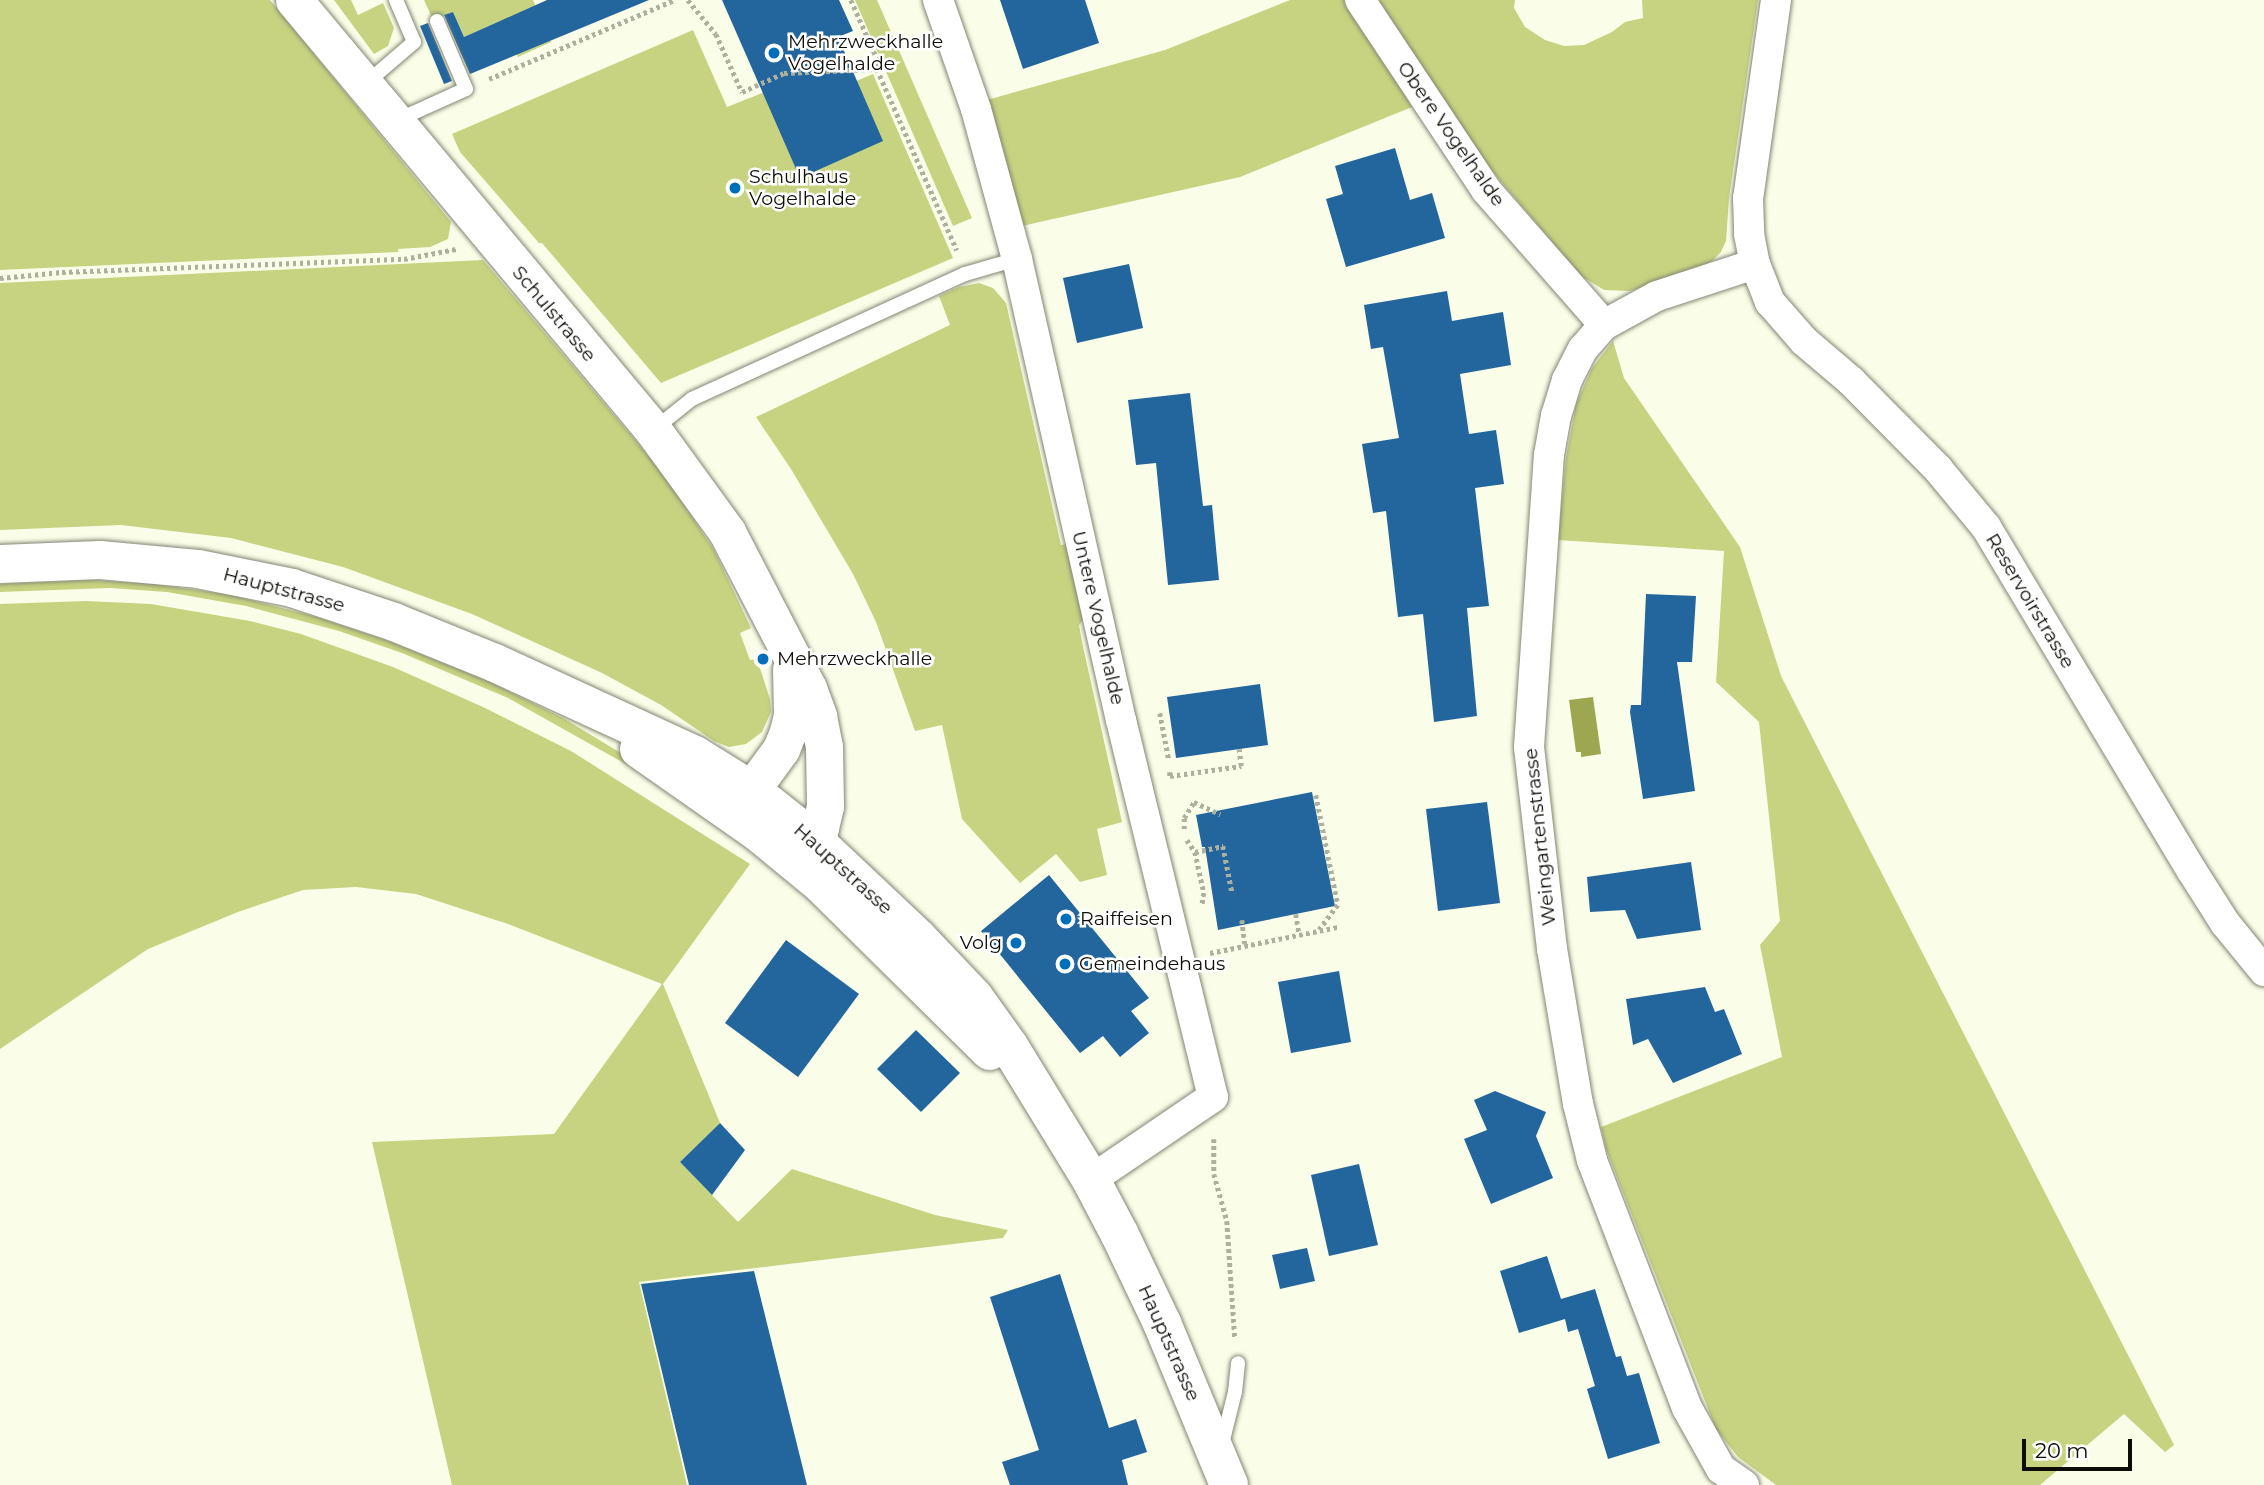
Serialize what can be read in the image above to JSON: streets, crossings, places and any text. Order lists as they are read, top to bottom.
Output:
{
  "streets": {
    "main road": ["Hauptstrasse"],
    "street": [
      "Obere Vogelhalde",
      "Schulstrasse",
      "Reservoirstrasse",
      "Untere Vogelhalde",
      "Weingartenstrasse"
    ]
  },
  "crossings": [
    ["Obere Vogelhalde", "Weingartenstrasse"],
    ["Schulstrasse", "Hauptstrasse"],
    ["Reservoirstrasse", "Weingartenstrasse"]
  ],
  "places": [
    "Mehrzweckhalle Vogelhalde",
    "Schulhaus Vogelhalde",
    "Mehrzweckhalle",
    "Raiffeisen",
    "Volg",
    "Gemeindehaus"
  ],
  "scale_bar": "20 m"
}
